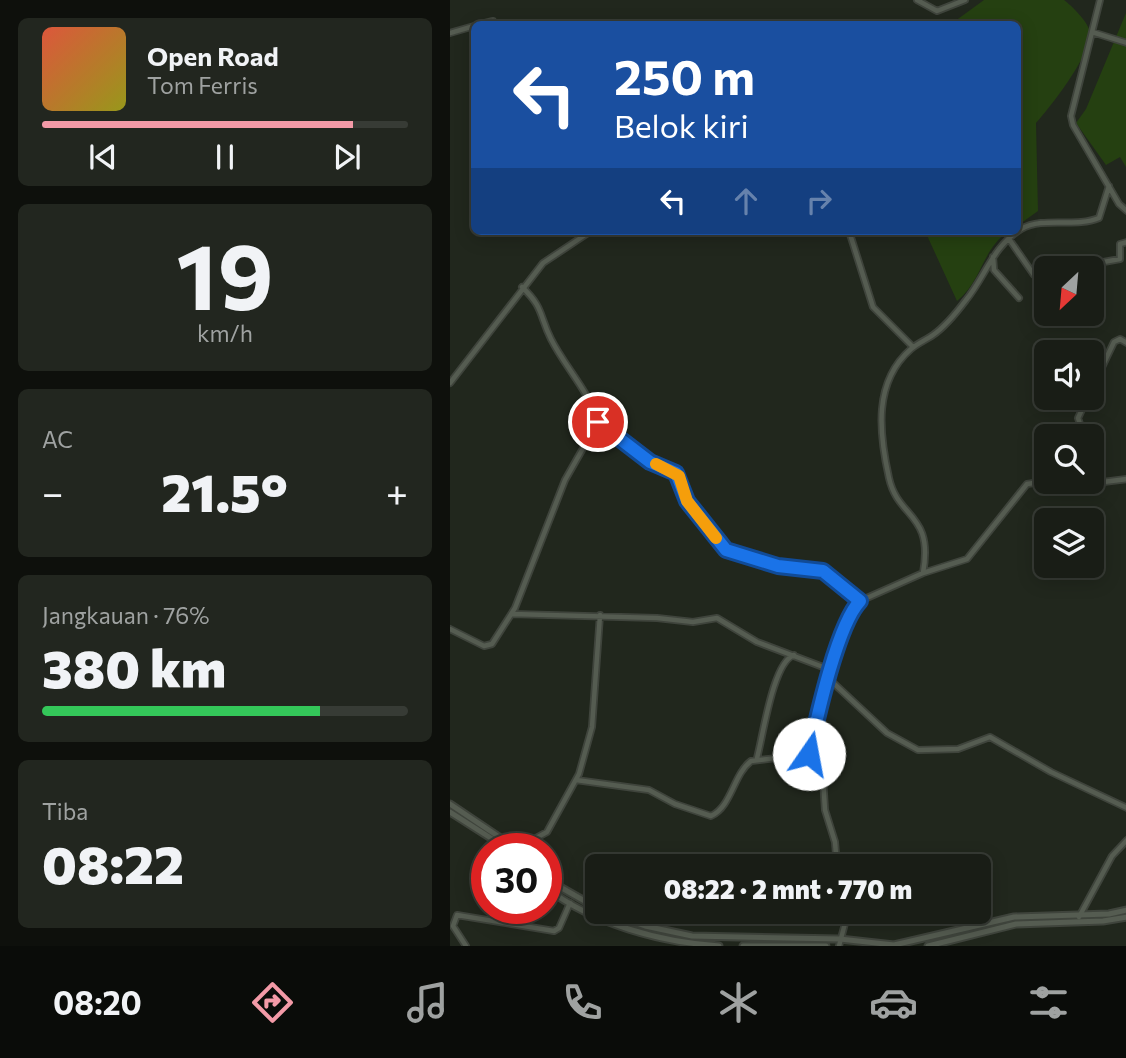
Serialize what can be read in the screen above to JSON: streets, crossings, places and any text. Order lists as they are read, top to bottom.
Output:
{
  "north": "bottom left",
  "page": {
    "turn": ["250 m", "Belok kiri"],
    "song": ["Open Road", "Tom Ferris"],
    "tile": [
      ["19", "km/h"],
      "AC",
      ["Jangkauan · 76%", "380 km"],
      ["Tiba", "08:22"]
    ],
    "heat": ["−", "21.5°", "+"],
    "limit": "30",
    "trip": "08:22 · 2 mnt · 770 m",
    "tabs": "08:20"
  }
}
